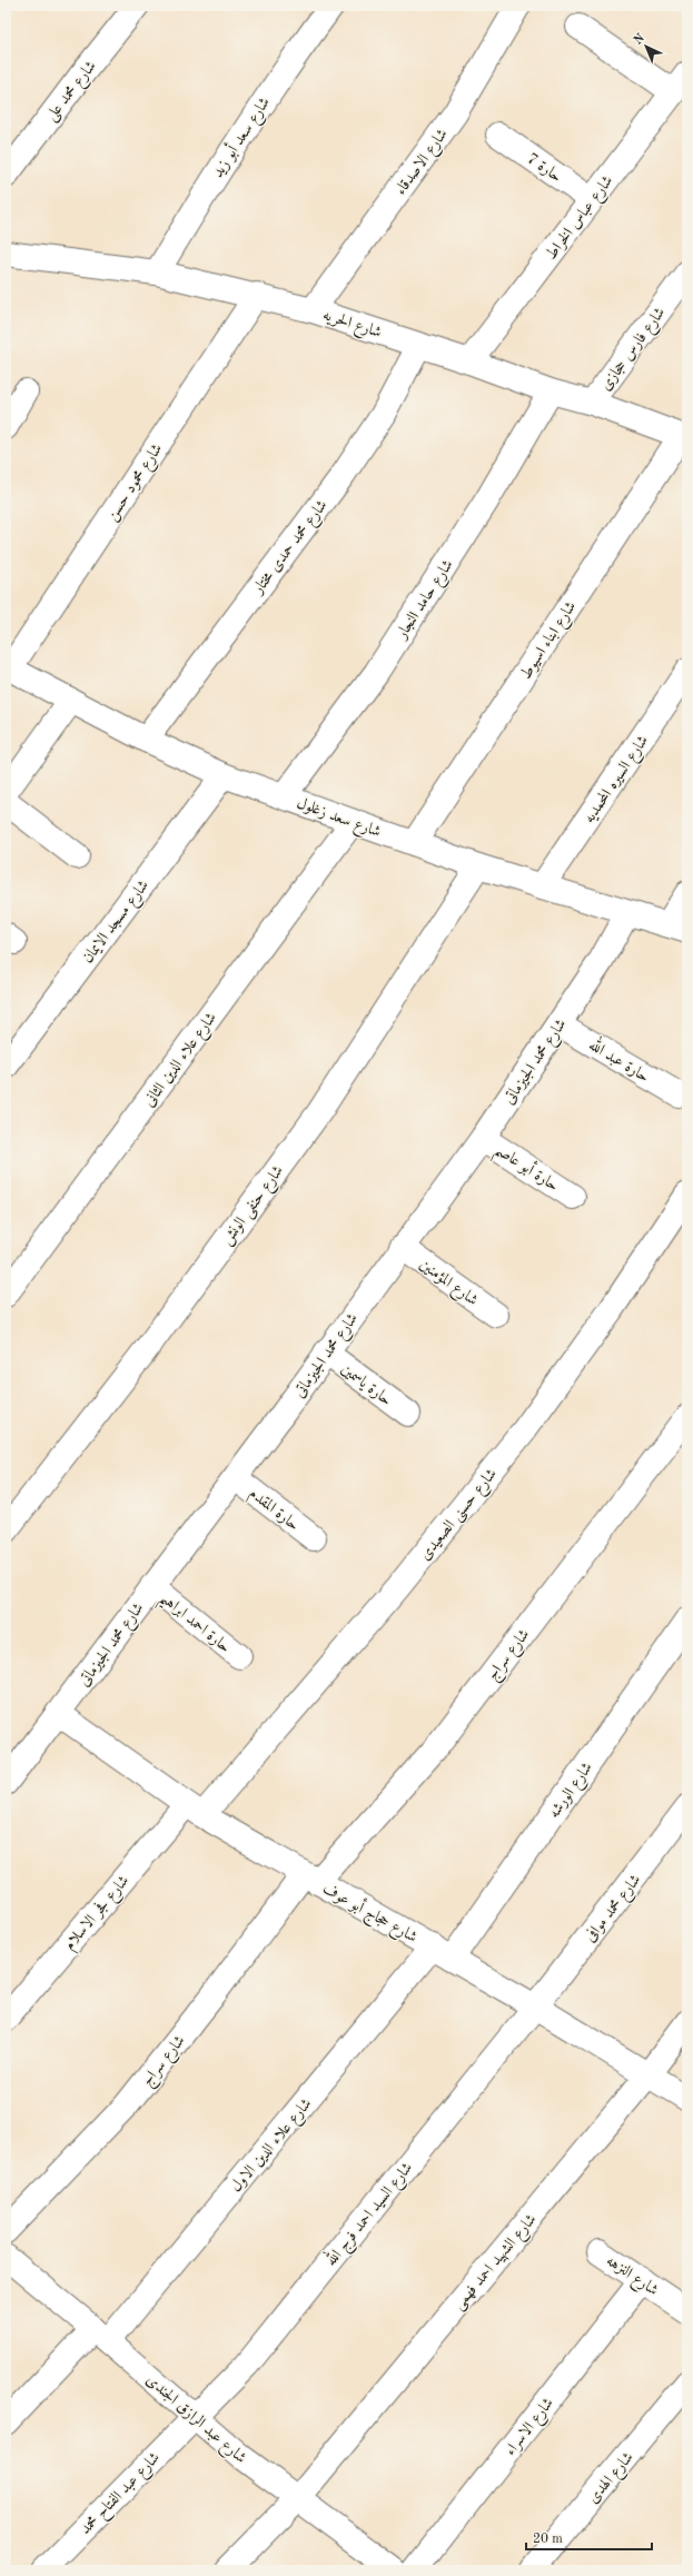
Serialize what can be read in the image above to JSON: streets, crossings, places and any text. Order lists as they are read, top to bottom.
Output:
{
  "streets": {
    "street": [
      "شارع محمد على",
      "شارع سعد أبو زيد",
      "شارع الاصدقاء",
      "حارة 7",
      "شارع عباس الخراط",
      "شارع الحريه",
      "شارع فارس حجازى",
      "شارع محمود حسن",
      "شارع محمد حمدى مختار",
      "شارع حامد النجار",
      "شارع ابناء اسيوط",
      "شارع السيره المحمديه",
      "شارع سعد زغلول",
      "شارع مسجد الايمان",
      "شارع علاء الدين الثانى",
      "حارة عبد الله",
      "شارع محمد الجيزماتى",
      "حارة أبو عاصم",
      "شارع حنفى الونش",
      "شارع المؤمنين",
      "حارة ياسمين",
      "حارة المقدم",
      "شارع حسنى الصعيدى",
      "حارة احمد ابراهيم",
      "شارع سراج",
      "شارع الورشه",
      "شارع محمد موافى",
      "شارع فجر الاسلام",
      "شارع حجاج أبو عوف",
      "شارع علاء الدين الاول",
      "شارع السيد احمد فرج الله",
      "شارع الشهيد احمد فهمى",
      "شارع النزهه",
      "شارع عبد الرازق الجندى",
      "شارع الاسراء",
      "شارع الهدى",
      "شارع عبد الفتاح محمد"
    ]
  },
  "crossings": [
    ["شارع سعد أبو زيد", "شارع الحريه"],
    ["شارع الاصدقاء", "شارع الحريه"],
    ["حارة 7", "شارع عباس الخراط"],
    ["شارع عباس الخراط", "شارع الحريه"],
    ["شارع الحريه", "شارع فارس حجازى"],
    ["شارع الحريه", "شارع محمود حسن"],
    ["شارع الحريه", "شارع محمد حمدى مختار"],
    ["شارع الحريه", "شارع حامد النجار"],
    ["شارع الحريه", "شارع ابناء اسيوط"],
    ["شارع محمود حسن", "شارع سعد زغلول"],
    ["شارع محمد حمدى مختار", "شارع سعد زغلول"],
    ["شارع حامد النجار", "شارع سعد زغلول"],
    ["شارع ابناء اسيوط", "شارع سعد زغلول"],
    ["شارع السيره المحمديه", "شارع سعد زغلول"],
    ["شارع سعد زغلول", "شارع مسجد الايمان"],
    ["شارع سعد زغلول", "شارع علاء الدين الثانى"],
    ["شارع سعد زغلول", "شارع محمد الجيزماتى"],
    ["شارع سعد زغلول", "شارع حنفى الونش"],
    ["حارة عبد الله", "شارع محمد الجيزماتى"],
    ["شارع محمد الجيزماتى", "حارة أبو عاصم"],
    ["شارع محمد الجيزماتى", "شارع المؤمنين"],
    ["شارع محمد الجيزماتى", "حارة ياسمين"],
    ["شارع محمد الجيزماتى", "حارة المقدم"],
    ["شارع محمد الجيزماتى", "حارة احمد ابراهيم"],
    ["شارع محمد الجيزماتى", "شارع حجاج أبو عوف"],
    ["شارع حسنى الصعيدى", "شارع فجر الاسلام"],
    ["شارع حسنى الصعيدى", "شارع حجاج أبو عوف"],
    ["شارع سراج", "شارع حجاج أبو عوف"],
    ["شارع الورشه", "شارع حجاج أبو عوف"],
    ["شارع الورشه", "شارع علاء الدين الاول"],
    ["شارع محمد موافى", "شارع حجاج أبو عوف"],
    ["شارع محمد موافى", "شارع السيد احمد فرج الله"],
    ["شارع فجر الاسلام", "شارع حجاج أبو عوف"],
    ["شارع حجاج أبو عوف", "شارع علاء الدين الاول"],
    ["شارع حجاج أبو عوف", "شارع السيد احمد فرج الله"],
    ["شارع حجاج أبو عوف", "شارع الشهيد احمد فهمى"],
    ["شارع علاء الدين الاول", "شارع عبد الرازق الجندى"],
    ["شارع السيد احمد فرج الله", "شارع عبد الرازق الجندى"],
    ["شارع السيد احمد فرج الله", "شارع عبد الفتاح محمد"],
    ["شارع الشهيد احمد فهمى", "شارع عبد الرازق الجندى"],
    ["شارع النزهه", "شارع الاسراء"],
    ["شارع عبد الرازق الجندى", "شارع عبد الفتاح محمد"]
  ],
  "scale_bar": "20 m",
  "north": "top left"
}
